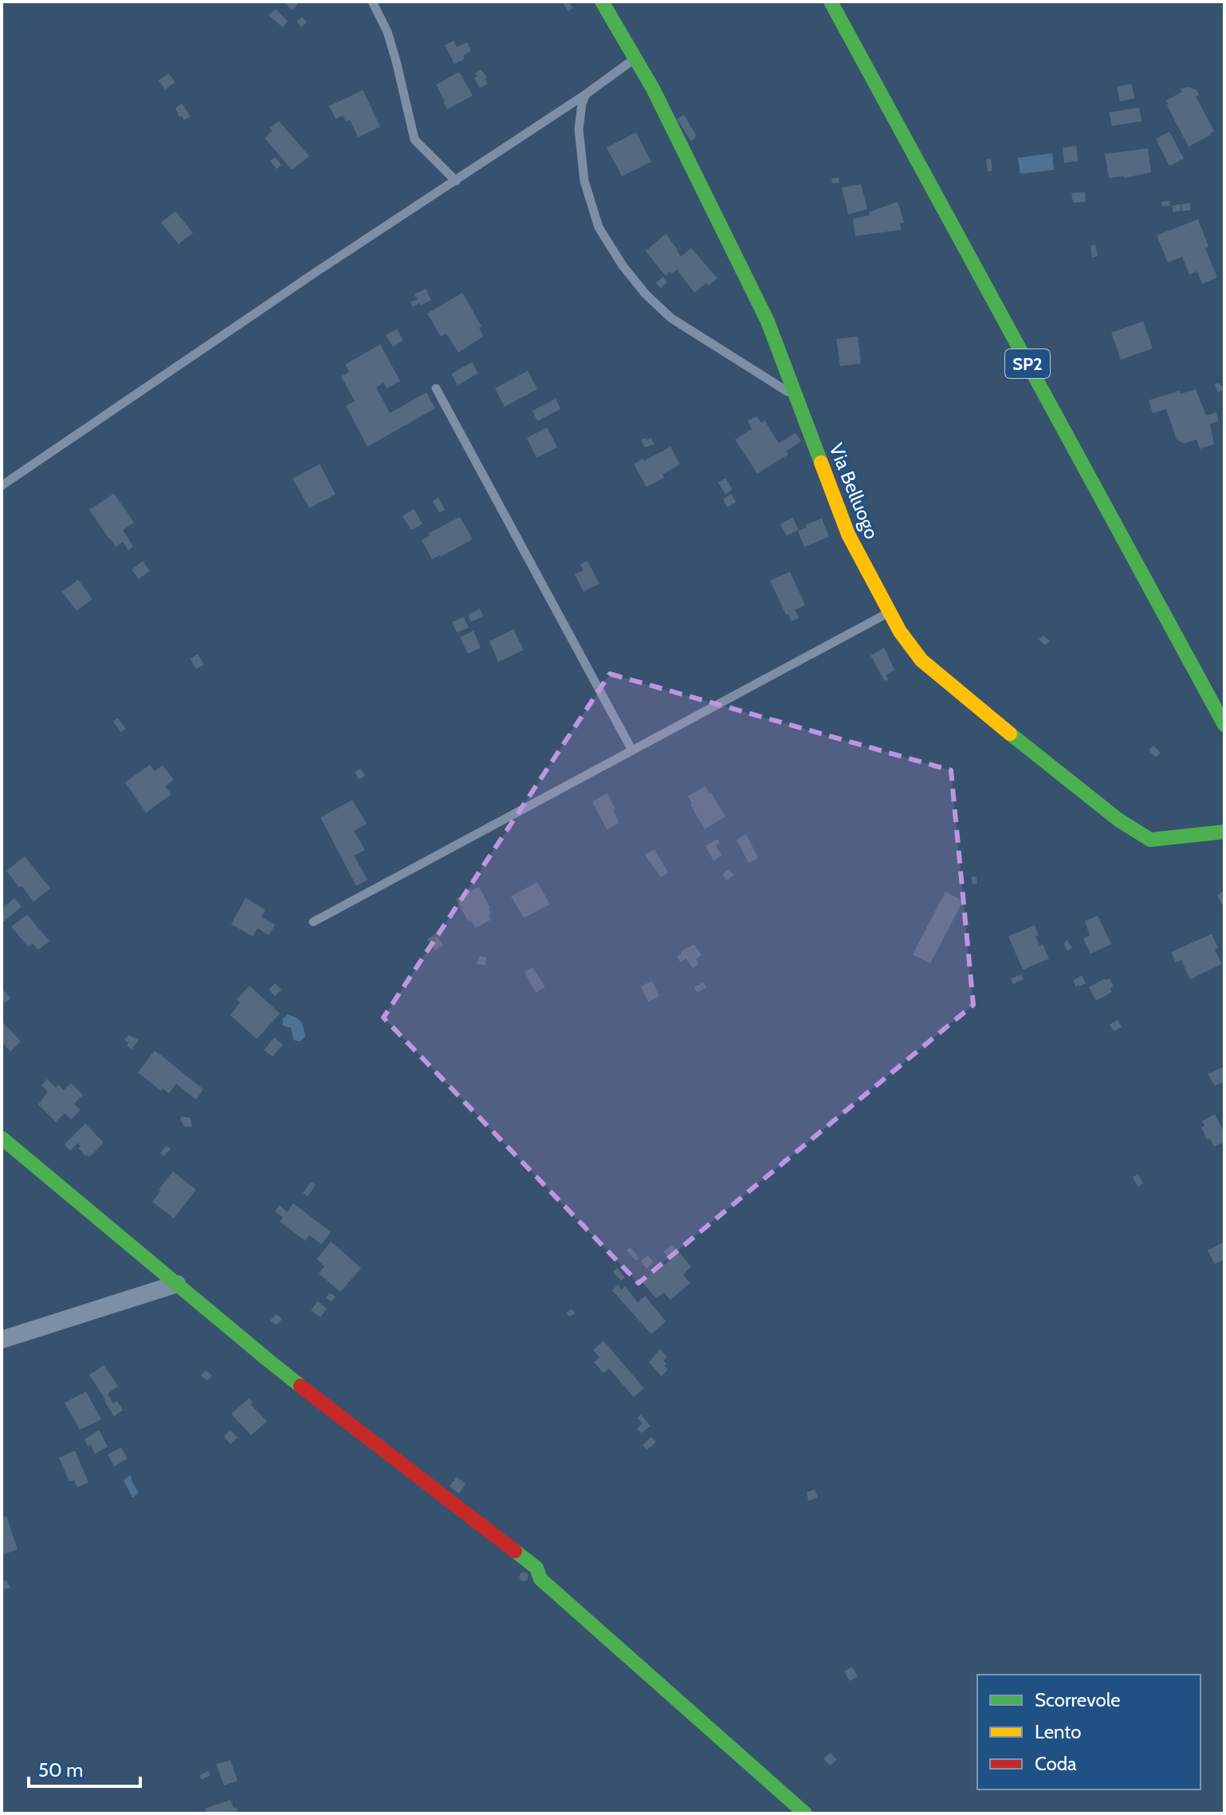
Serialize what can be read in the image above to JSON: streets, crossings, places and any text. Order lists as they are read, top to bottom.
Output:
{
  "streets": {
    "street": ["SP2", "Via Belluogo"]
  },
  "legend": ["Scorrevole", "Lento", "Coda"],
  "scale_bar": "50 m"
}
